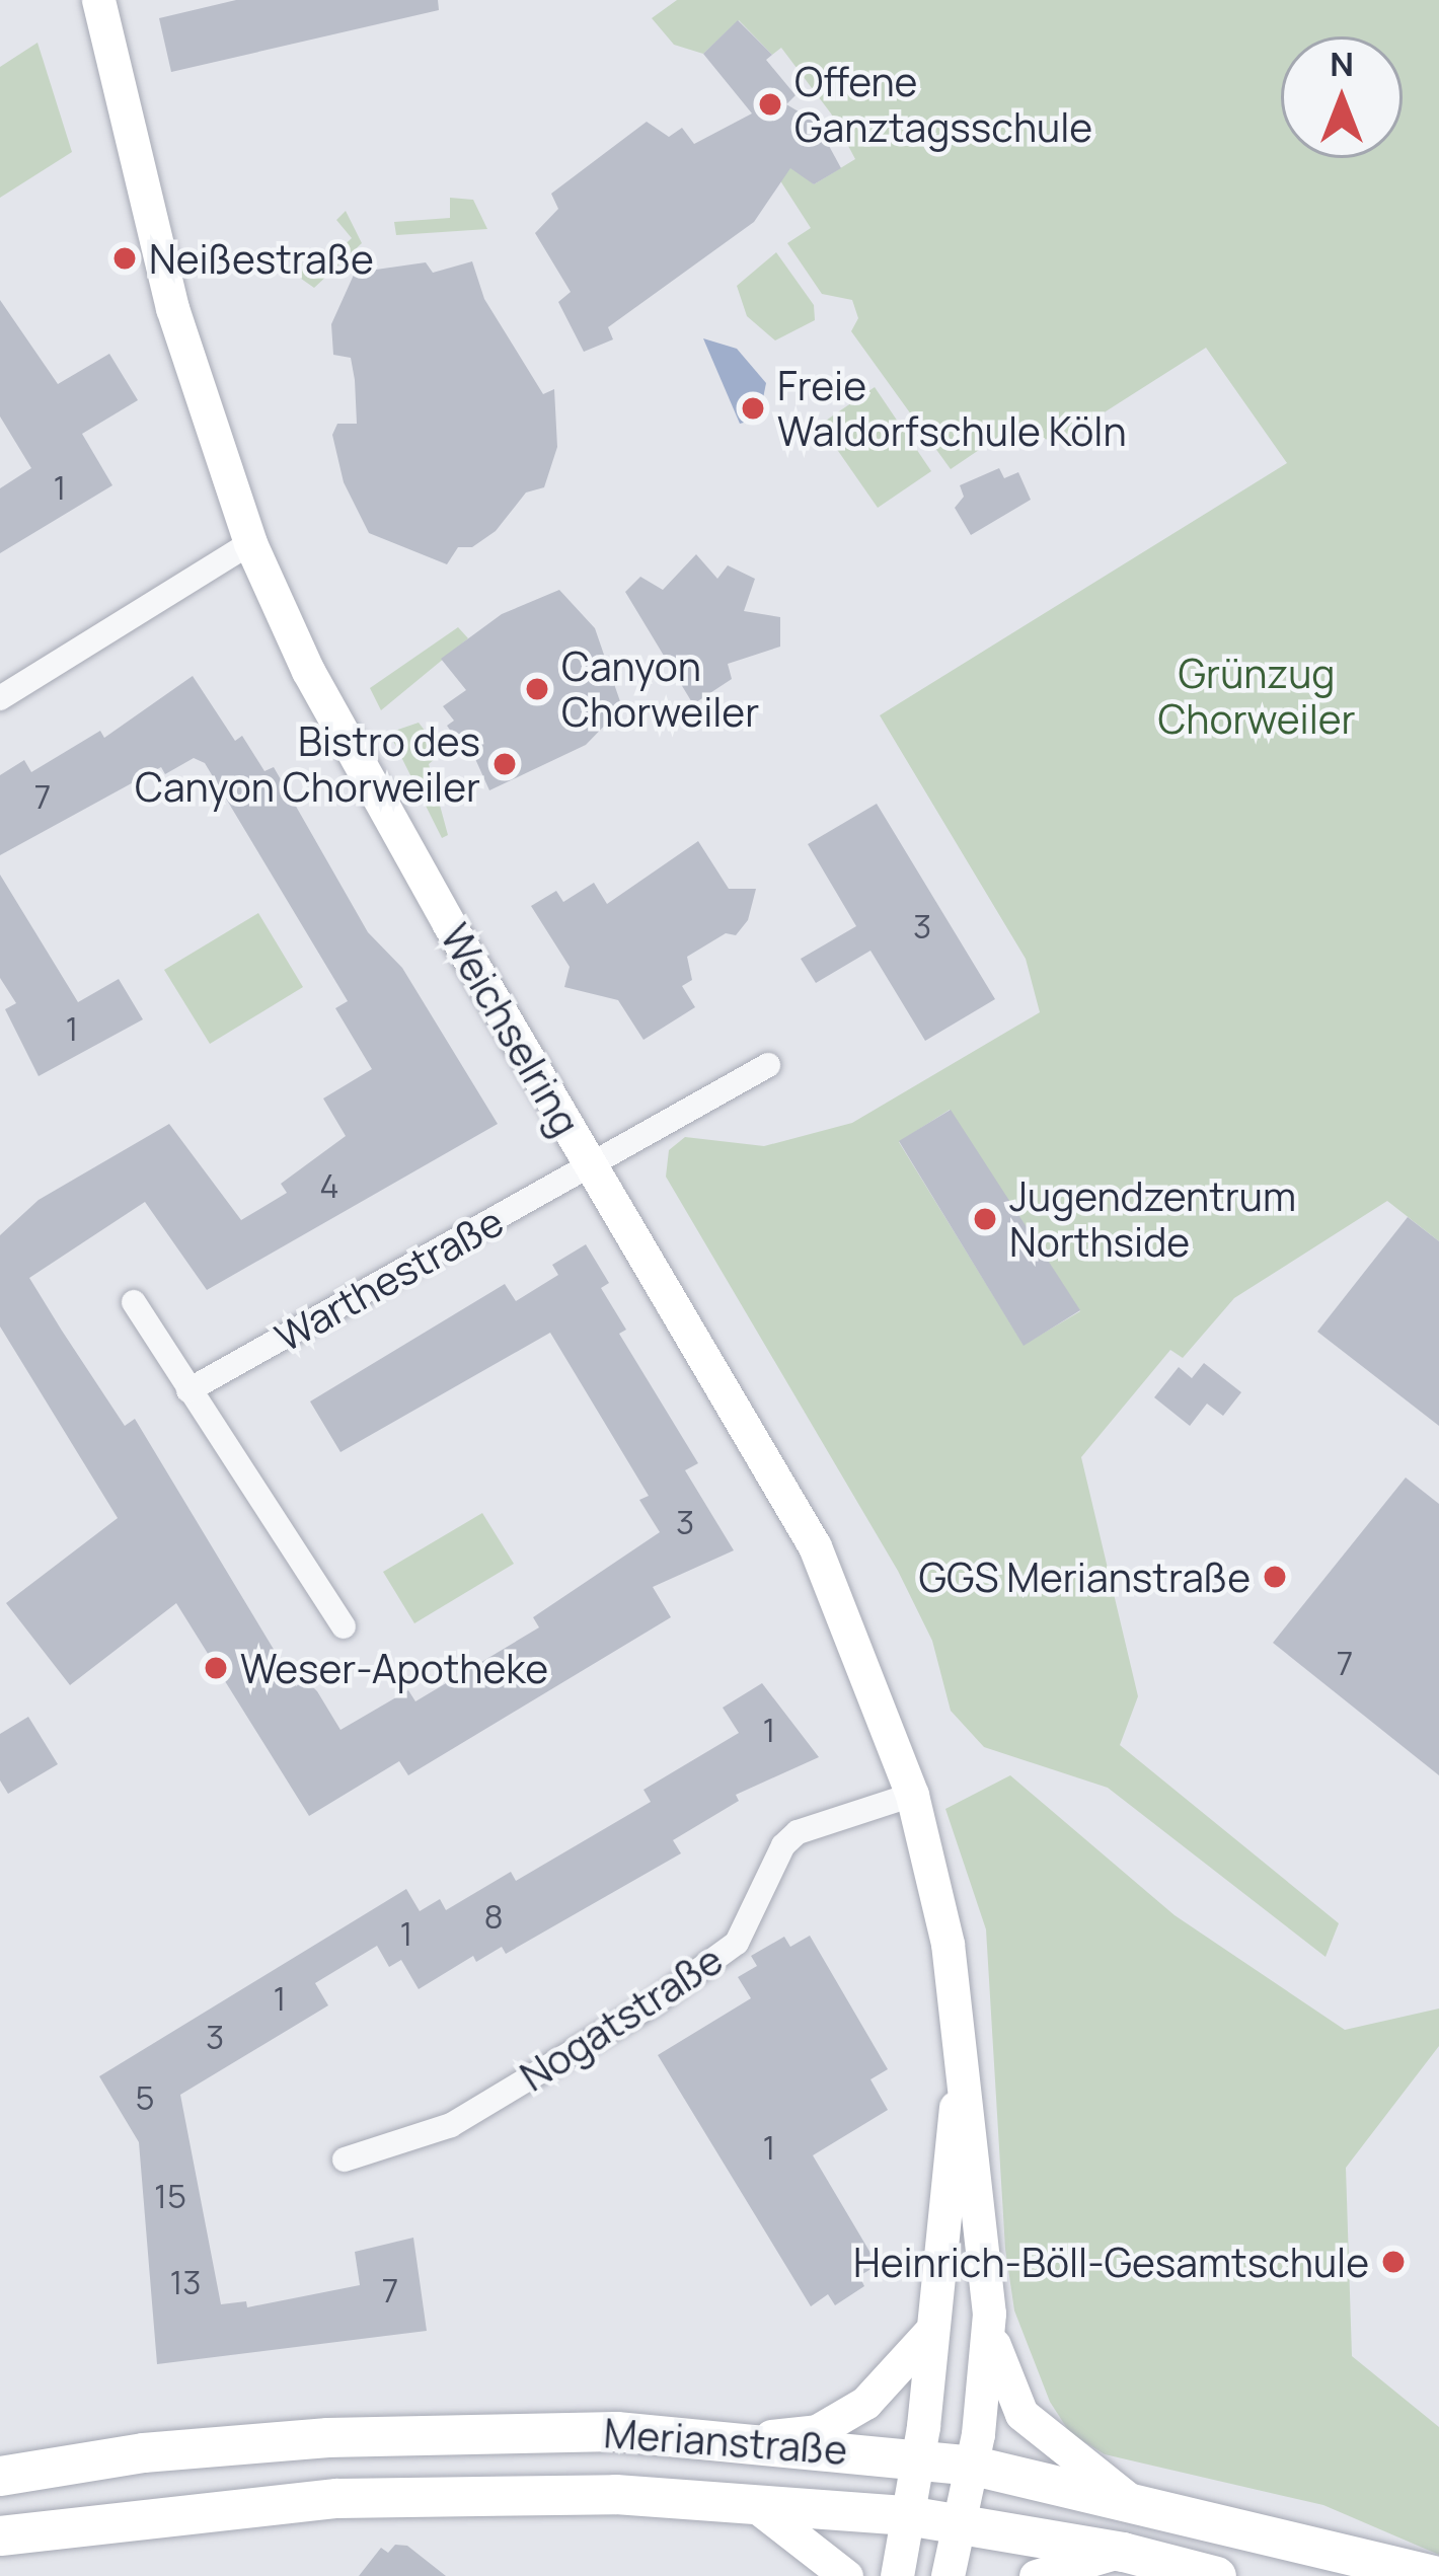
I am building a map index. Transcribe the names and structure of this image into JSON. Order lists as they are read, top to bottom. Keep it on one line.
{"streets":{"main road":["Merianstraße"],"street":["Weichselring","Warthestraße","Nogatstraße"]},"crossings":[["Weichselring","Warthestraße"],["Weichselring","Nogatstraße"],["Weichselring","Merianstraße"]],"parks":["Grünzug Chorweiler"],"places":["Offene Ganztagsschule","Neißestraße","Freie Waldorfschule Köln","Canyon Chorweiler","Bistro des Canyon Chorweiler","Jugendzentrum Northside","GGS Merianstraße","Weser-Apotheke","Heinrich-Böll-Gesamtschule"],"house_numbers":["1","7","3","1","4","3","7","1","8","1","1","3","5","1","15","13","7"],"north":"top"}
